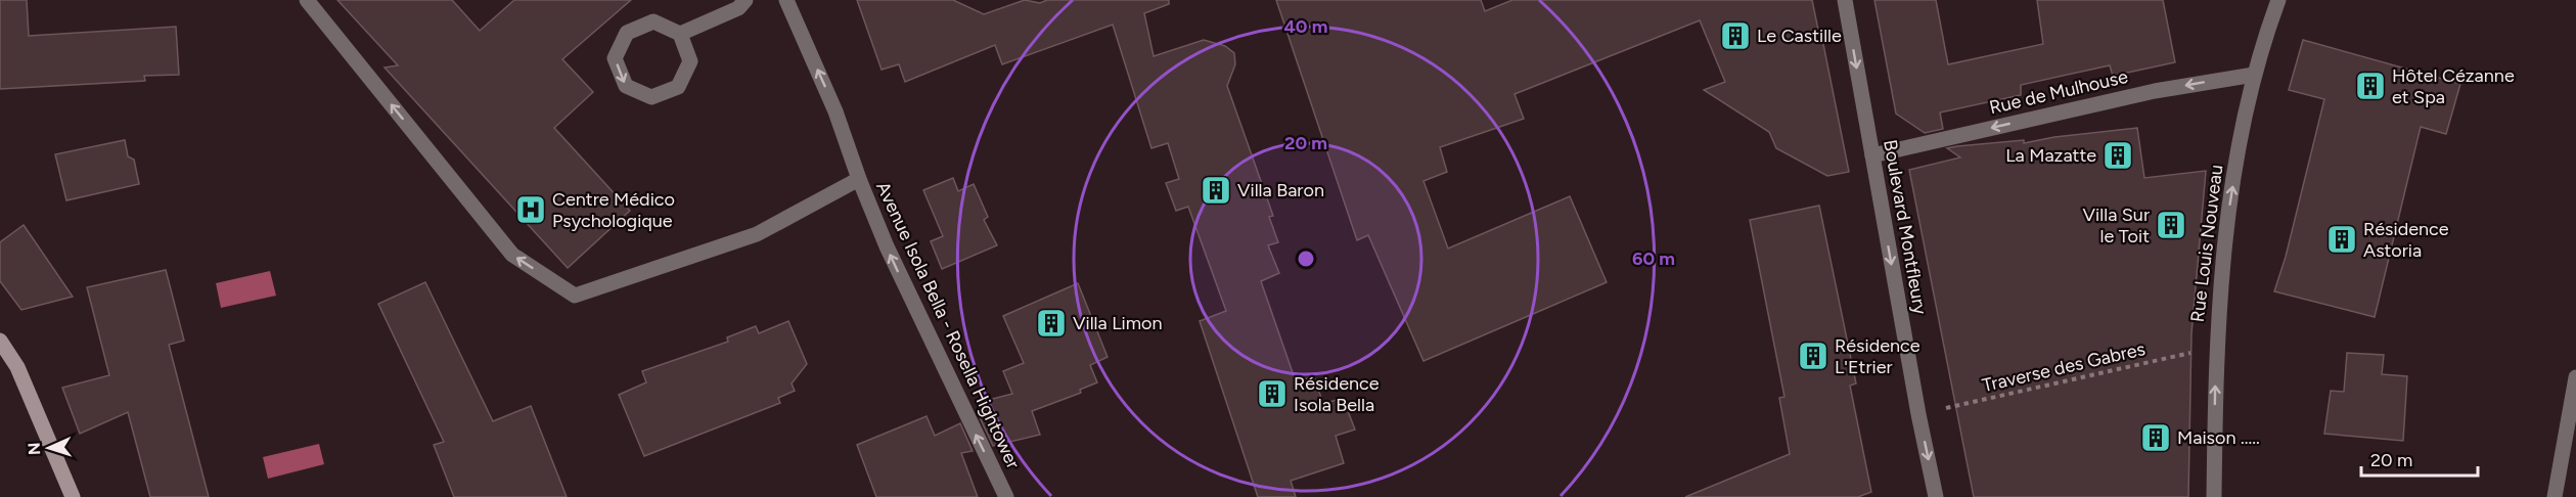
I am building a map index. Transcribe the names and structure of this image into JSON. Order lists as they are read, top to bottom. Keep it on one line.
{"streets":{"street":["Rue de Mulhouse","Boulevard Montfleury","Rue Louis Nouveau","Avenue Isola Bella - Rosella Hightower"],"path":["Traverse des Gabres"]},"crossings":[["Rue de Mulhouse","Boulevard Montfleury"],["Rue de Mulhouse","Rue Louis Nouveau"],["Boulevard Montfleury","Traverse des Gabres"],["Rue Louis Nouveau","Traverse des Gabres"]],"one_way":["Rue de Mulhouse","Boulevard Montfleury","Rue Louis Nouveau","Avenue Isola Bella - Rosella Hightower"],"places":{"building":["Le Castille","Hôtel Cézanne et Spa","La Mazatte","Villa Baron","Villa Sur le Toit","Résidence Astoria","Villa Limon","Résidence L'Etrier","Résidence Isola Bella","Maison ....."],"hospital":["Centre Médico Psychologique"]},"scale_bar":"20 m","north":"left","rings":["40 m","20 m","60 m"]}
